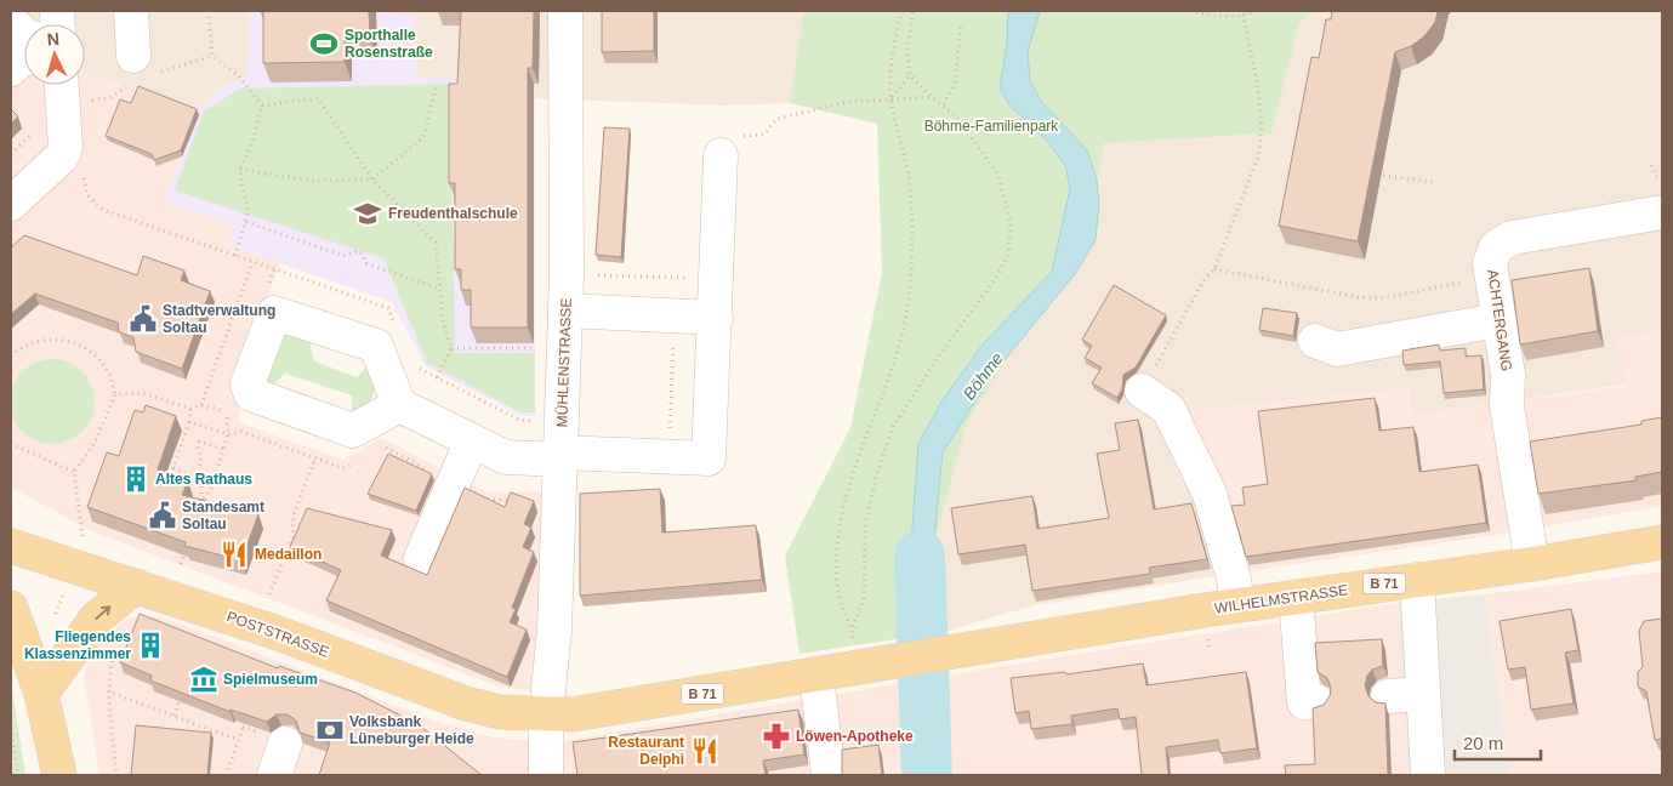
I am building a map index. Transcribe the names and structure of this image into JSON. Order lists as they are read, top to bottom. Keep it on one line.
{"streets":{"main road":["B 71","WILHELMSTRASSE","POSTSTRASSE"],"street":["ACHTERGANG","MÜHLENSTRASSE"]},"crossings":[["ACHTERGANG","WILHELMSTRASSE"],["MÜHLENSTRASSE","B 71"],["MÜHLENSTRASSE","POSTSTRASSE"],["B 71","WILHELMSTRASSE"],["B 71","POSTSTRASSE"]],"water":["Böhme"],"parks":["Böhme-Familienpark"],"places":{"sports":["Sporthalle Rosenstraße"],"school or university":["Freudenthalschule"],"public building":["Stadtverwaltung Soltau","Standesamt Soltau"],"building":["Altes Rathaus","Fliegendes Klassenzimmer"],"restaurant":["Medaillon","Restaurant Delphi"],"museum":["Spielmuseum"],"bank":["Volksbank Lüneburger Heide"],"pharmacy":["Löwen-Apotheke"]},"scale_bar":"20 m","north":"top"}
